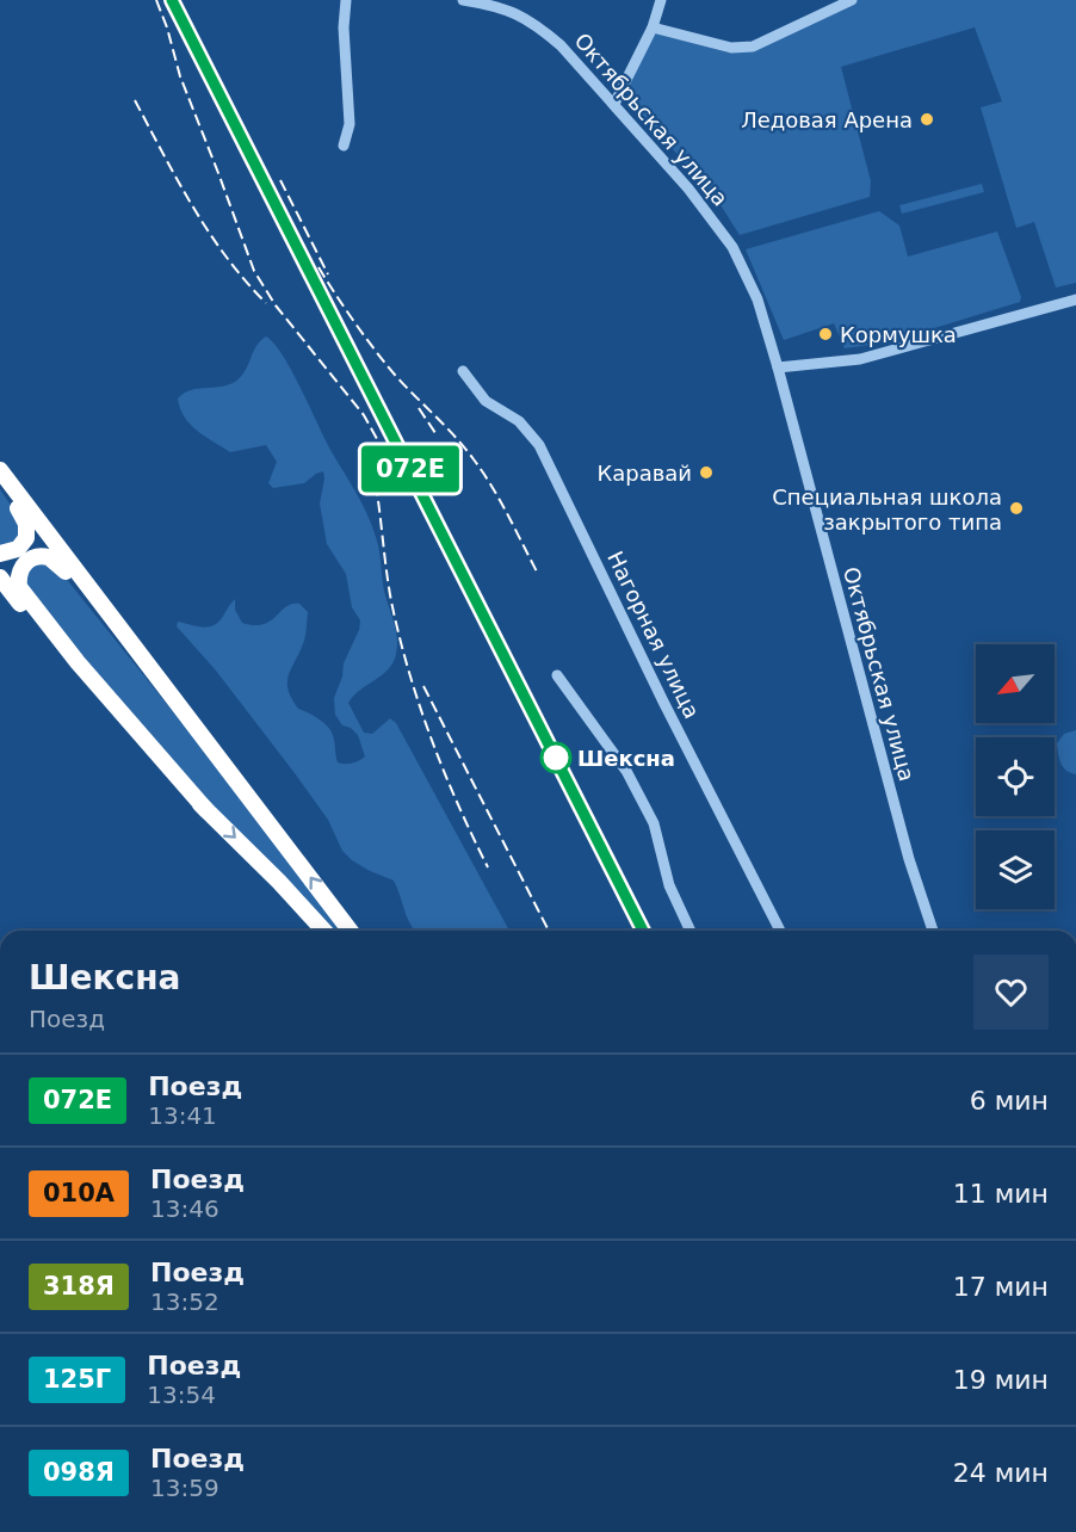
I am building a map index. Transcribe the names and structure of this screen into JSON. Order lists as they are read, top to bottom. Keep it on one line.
{"streets":{"street":["Октябрьская улица","Нагорная улица"]},"places":["Ледовая Арена","Кормушка","Каравай","Специальная школа закрытого типа","Шексна"],"north":"bottom left","page":{"on_map":"072Е","heading":["Шексна","Поезд"],"list":[{"mark":"072Е","name":"Поезд","note":"13:41","value":"6 мин"},{"mark":"010А","name":"Поезд","note":"13:46","value":"11 мин"},{"mark":"318Я","name":"Поезд","note":"13:52","value":"17 мин"},{"mark":"125Г","name":"Поезд","note":"13:54","value":"19 мин"},{"mark":"098Я","name":"Поезд","note":"13:59","value":"24 мин"}]}}
